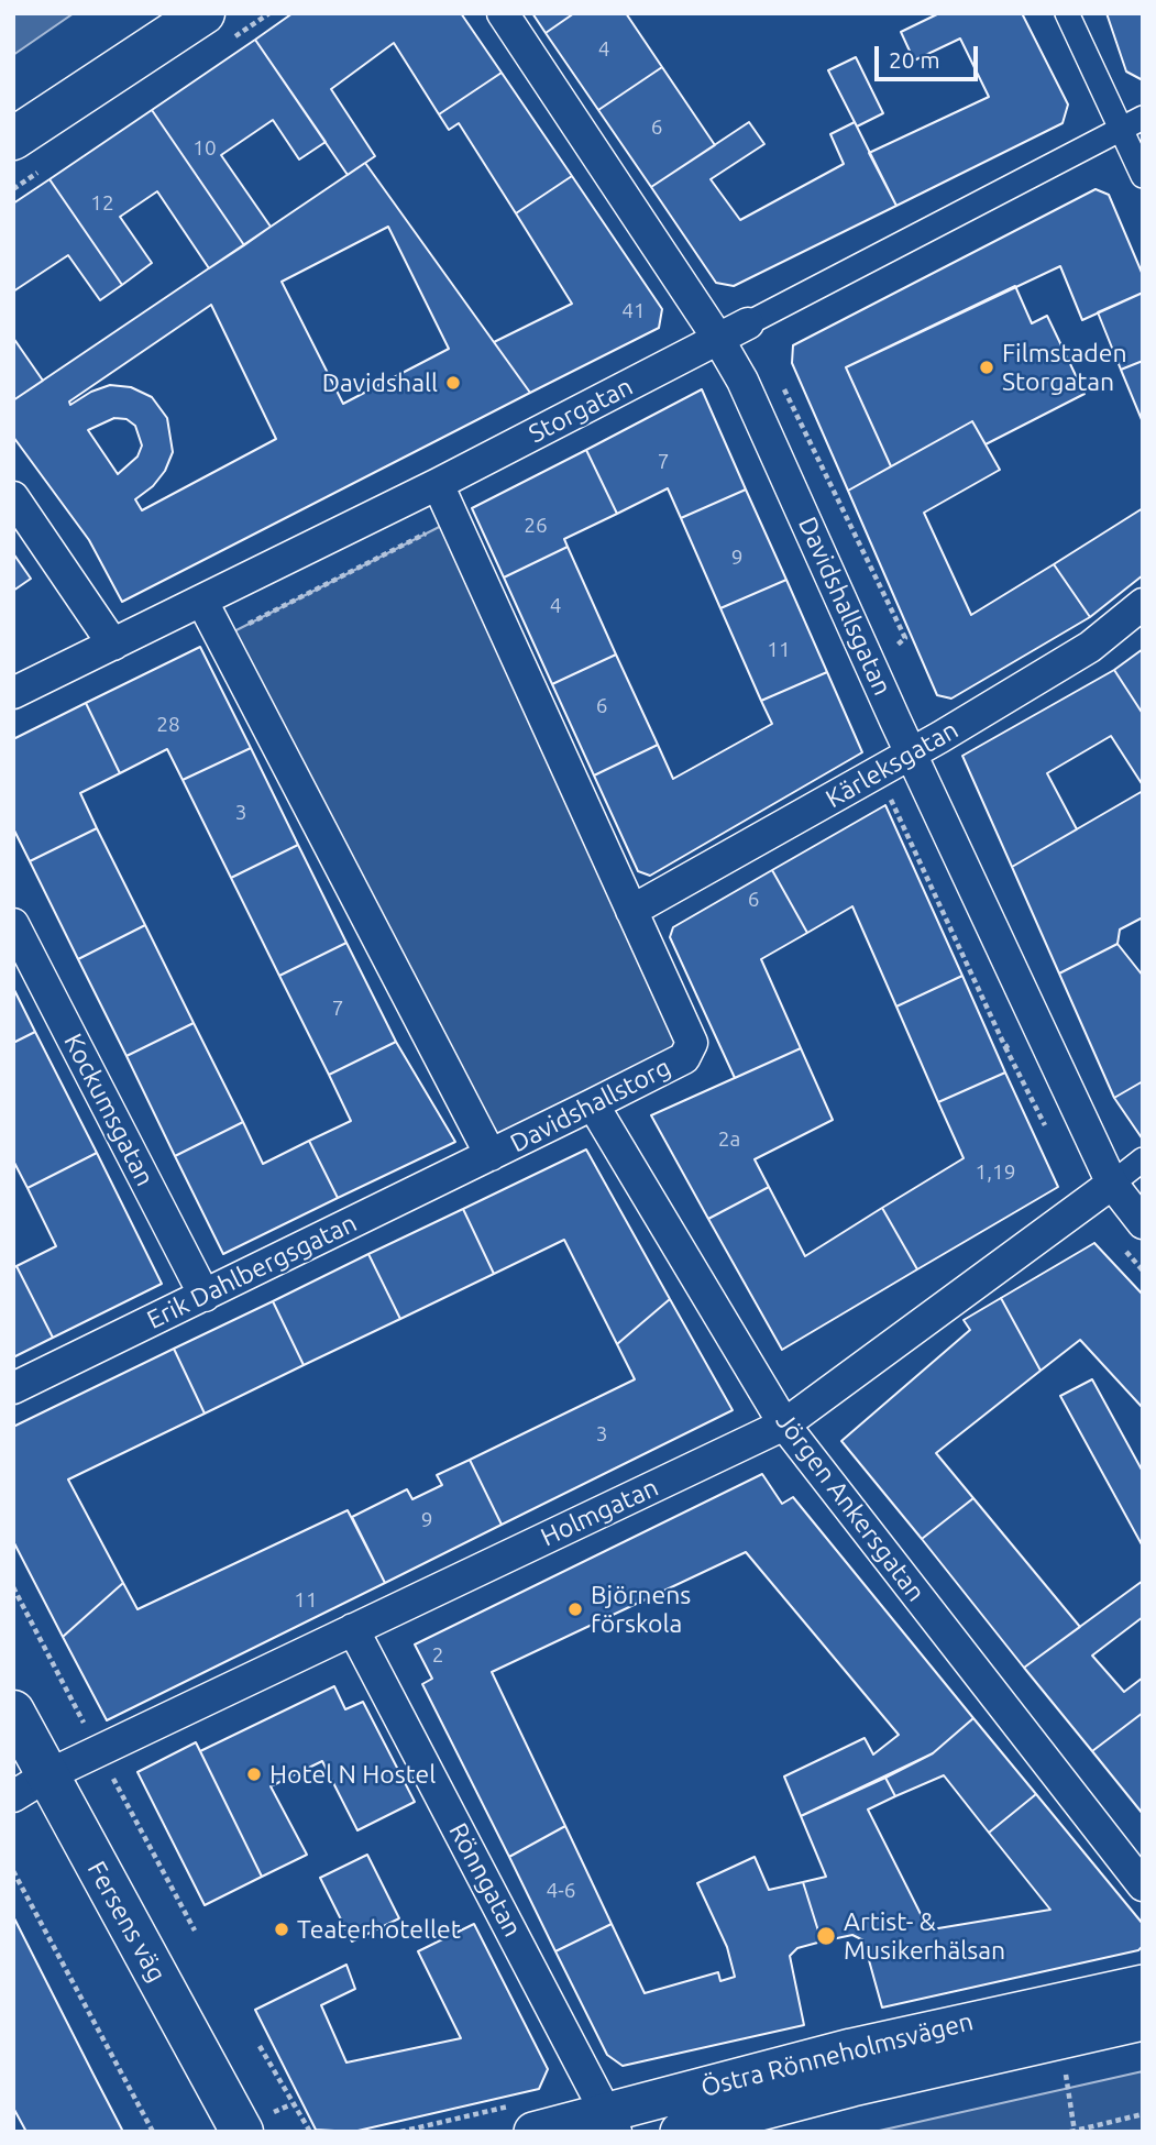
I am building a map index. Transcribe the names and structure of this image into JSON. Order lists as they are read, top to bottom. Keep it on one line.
{"streets":{"main road":["Fersens väg"],"street":["Storgatan","Davidshallsgatan","Kärleksgatan","Davidshallstorg","Kockumsgatan","Erik Dahlbergsgatan","Jörgen Ankersgatan","Holmgatan","Rönngatan","Östra Rönneholmsvägen"]},"crossings":[["Storgatan","Davidshallsgatan"],["Storgatan","Davidshallstorg"],["Davidshallsgatan","Kärleksgatan"],["Davidshallsgatan","Holmgatan"],["Kärleksgatan","Davidshallstorg"],["Davidshallstorg","Erik Dahlbergsgatan"],["Davidshallstorg","Jörgen Ankersgatan"],["Kockumsgatan","Erik Dahlbergsgatan"],["Jörgen Ankersgatan","Holmgatan"],["Holmgatan","Rönngatan"],["Holmgatan","Fersens väg"],["Rönngatan","Östra Rönneholmsvägen"]],"places":["Filmstaden Storgatan","Davidshall","Björnens förskola","Hotel N Hostel","Teaterhotellet","Artist- & Musikerhälsan"],"house_numbers":["4","6","10","12","41","7","26","9","4","11","6","28","3","6","7","2a","1,19","3","9","11","2","4-6"],"scale_bar":"20 m"}
